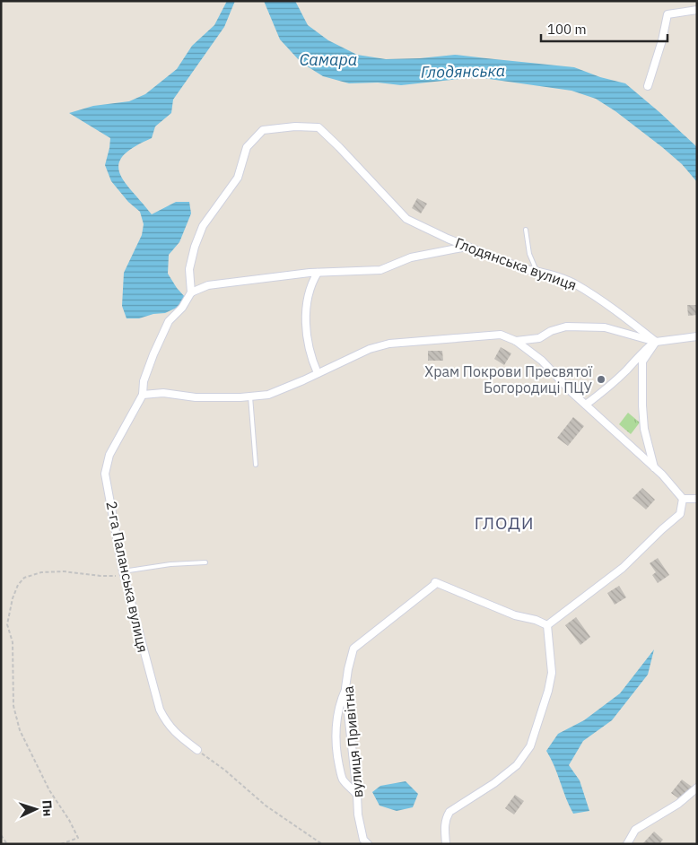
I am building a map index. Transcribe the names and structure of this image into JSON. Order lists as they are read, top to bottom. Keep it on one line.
{"streets":{"street":["Глодянська вулиця","2-га Паланська вулиця","вулиця Привітна"]},"crossings":[["Глодянська вулиця","2-га Паланська вулиця"]],"districts":["ГЛОДИ"],"water":["Самара","Глодянська"],"places":["Храм Покрови Пресвятої Богородиці ПЦУ"],"scale_bar":"100 m","north":"right"}
